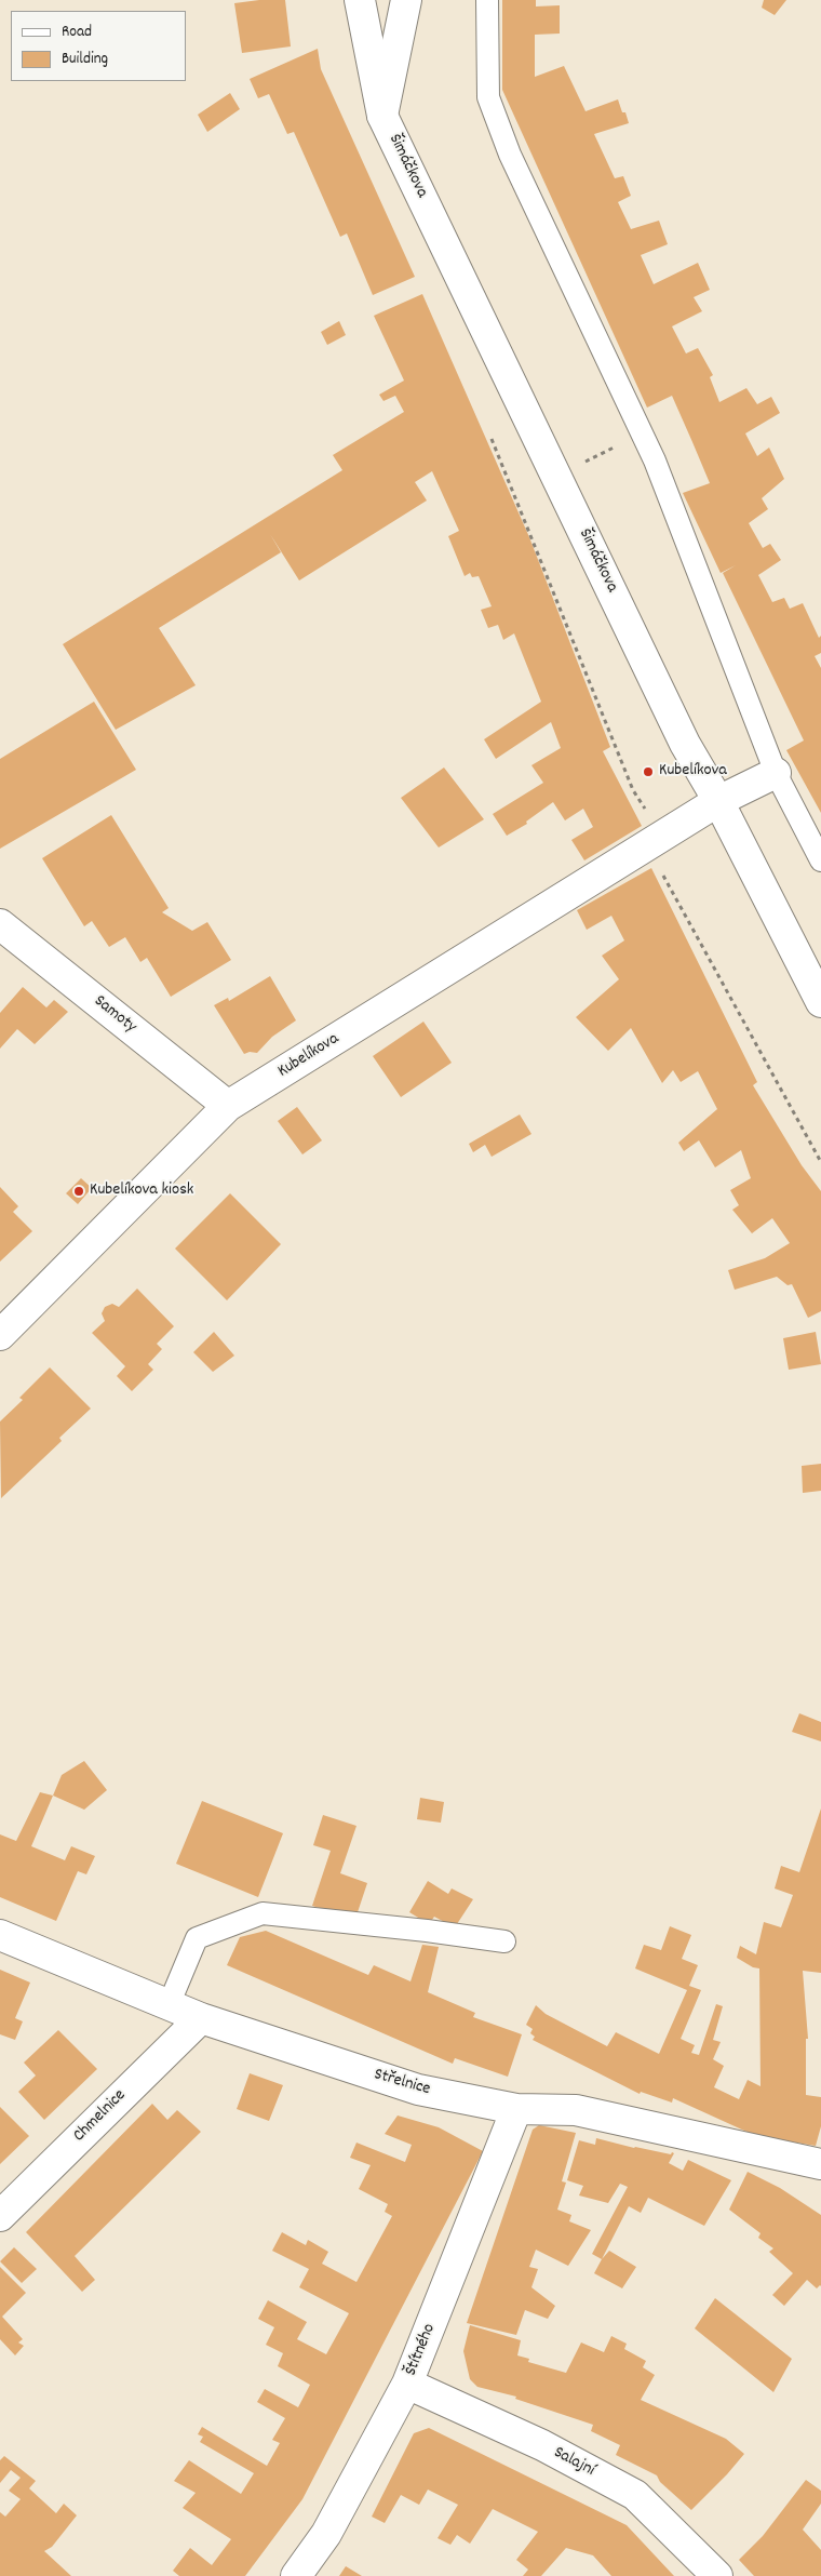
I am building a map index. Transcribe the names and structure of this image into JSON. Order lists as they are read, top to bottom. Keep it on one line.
{"streets":{"street":["Šimáčkova","Samoty","Kubelíkova","Střelnice","Chmelnice","Štítného","Salajní"]},"crossings":[["Šimáčkova","Kubelíkova"],["Samoty","Kubelíkova"],["Střelnice","Chmelnice"],["Střelnice","Štítného"],["Štítného","Salajní"]],"places":["Kubelíkova","Kubelíkova kiosk"],"legend":["Road","Building"]}
